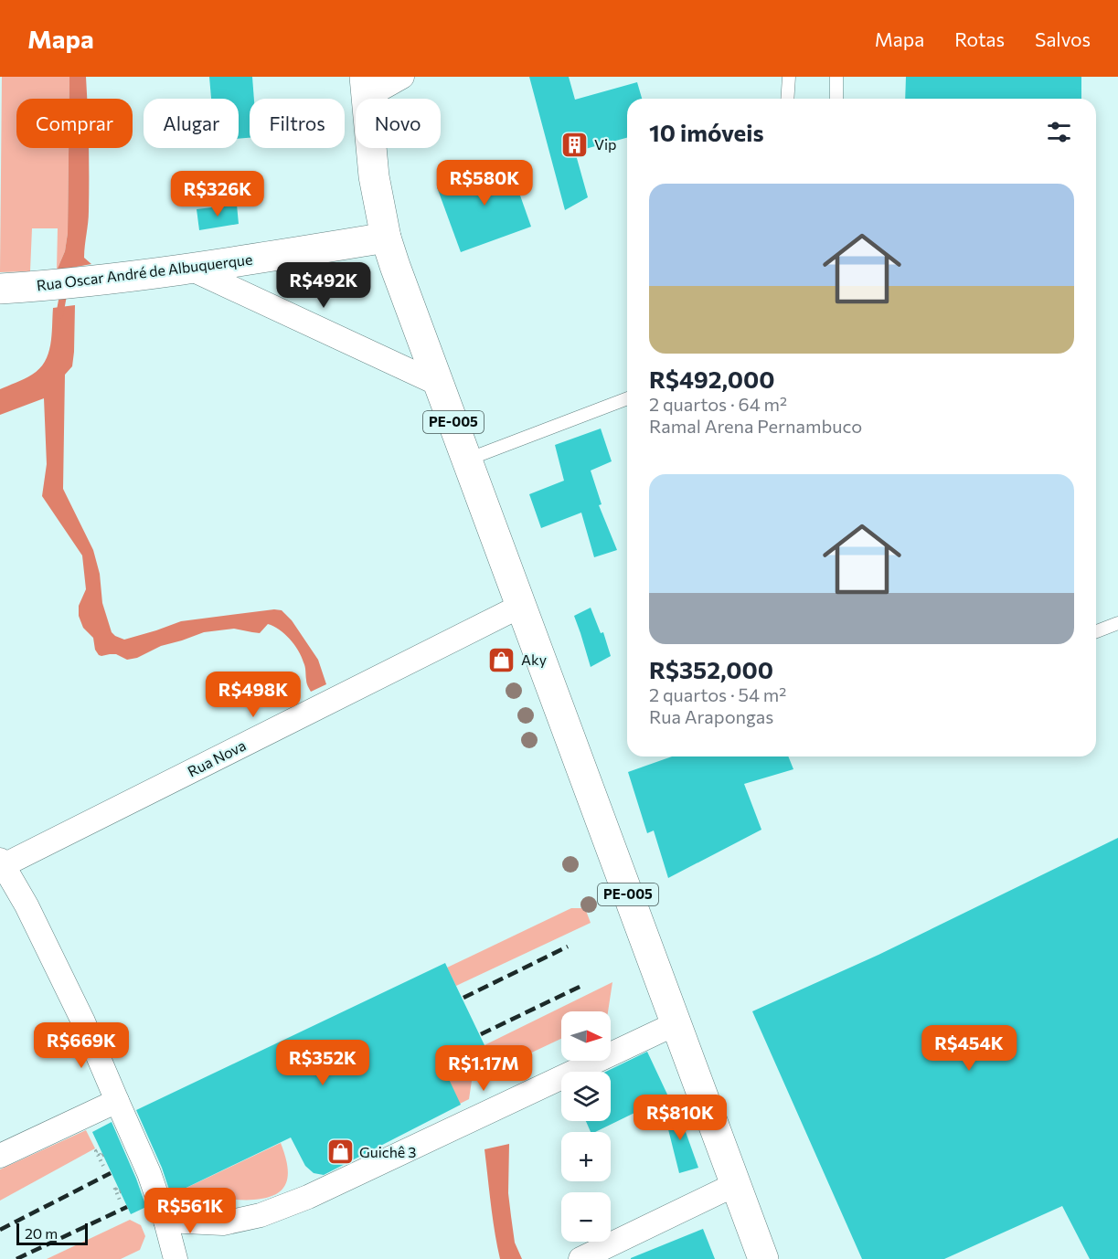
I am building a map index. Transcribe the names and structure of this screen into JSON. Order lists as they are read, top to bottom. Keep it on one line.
{"streets":{"main road":["Rua Oscar André de Albuquerque","PE-005"],"street":["Rua Nova"]},"crossings":[["Rua Oscar André de Albuquerque","PE-005"],["PE-005","Rua Nova"]],"places":{"building":["Vip"],"shop":["Aky","Guichê 3"]},"scale_bar":"20 m","north":"right","page":{"header":"Mapa","nav":["Mapa","Rotas","Salvos"],"chip":["Comprar","Alugar","Filtros","Novo"],"heading":"10 imóveis","price":["R$580K","R$326K","R$492K","R$498K","R$669K","R$454K","R$352K","R$1.17M","R$810K","R$561K"],"list":[{"name":"R$492,000","note":"2 quartos · 64 m² · Ramal Arena Pernambuco"},{"name":"R$352,000","note":"2 quartos · 54 m² · Rua Arapongas"}],"map_buttons":["+","−"],"scale":"20 m"}}
